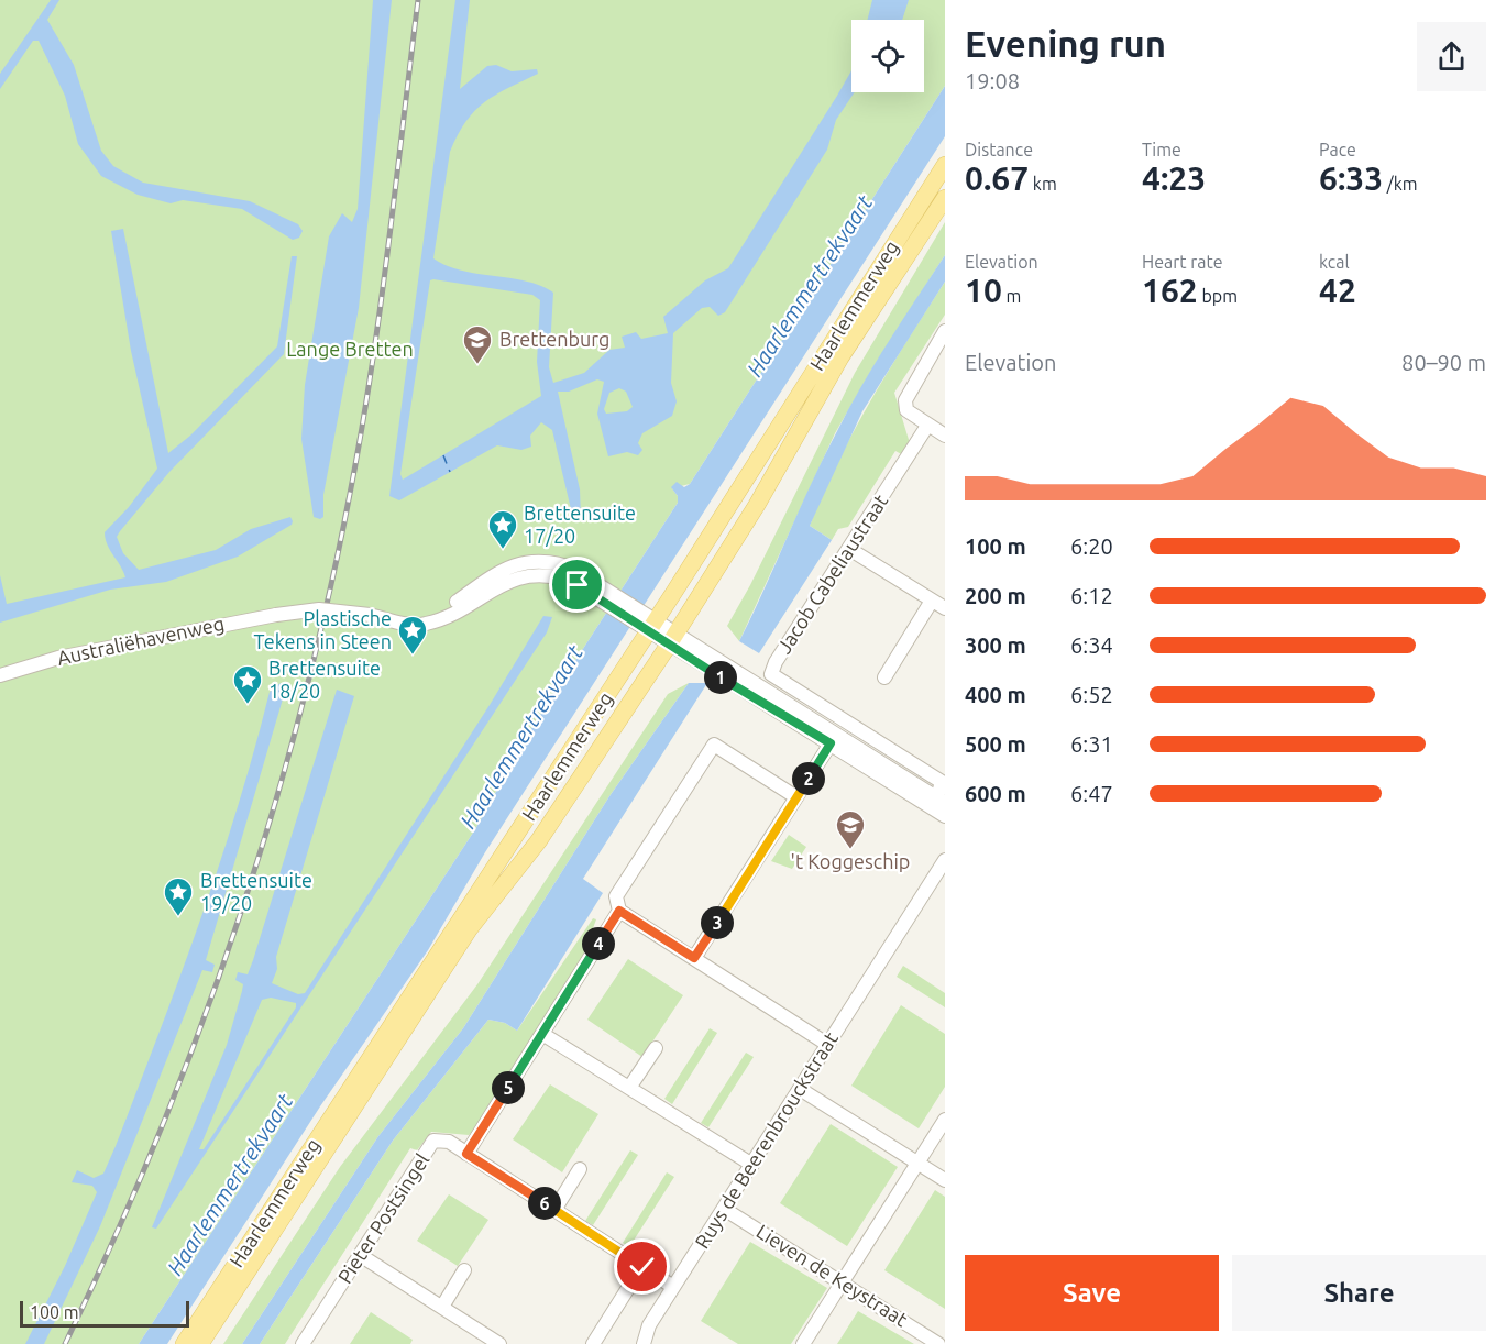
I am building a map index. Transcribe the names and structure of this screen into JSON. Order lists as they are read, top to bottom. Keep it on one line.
{"streets":{"main road":["Haarlemmerweg"],"street":["Jacob Cabeliaustraat","Australiëhavenweg","Ruys de Beerenbrouckstraat","Pieter Postsingel","Lieven de Keystraat"]},"crossings":[["Haarlemmerweg","Australiëhavenweg"],["Ruys de Beerenbrouckstraat","Lieven de Keystraat"]],"water":["Haarlemmertrekvaart"],"parks":["Lange Bretten"],"places":{"school or university":["Brettenburg","'t Koggeschip"],"place":["Brettensuite 17/20","Plastische Tekens in Steen","Brettensuite 18/20","Brettensuite 19/20"]},"scale_bar":"100 m","page":{"heading":["Evening run","19:08"],"stats":[["Distance","0.67 km"],["Time","4:23"],["Pace","6:33 /km"],["Elevation","10 m"],["Heart rate","162 bpm"],["kcal","42"]],"chart":["Elevation","80–90 m"],"list":[{"name":"100 m","note":"6:20"},{"name":"200 m","note":"6:12"},{"name":"300 m","note":"6:34"},{"name":"400 m","note":"6:52"},{"name":"500 m","note":"6:31"},{"name":"600 m","note":"6:47"}],"pins":["1","2","3","4","5","6"],"buttons":["Save","Share"],"scale":"100 m"}}
